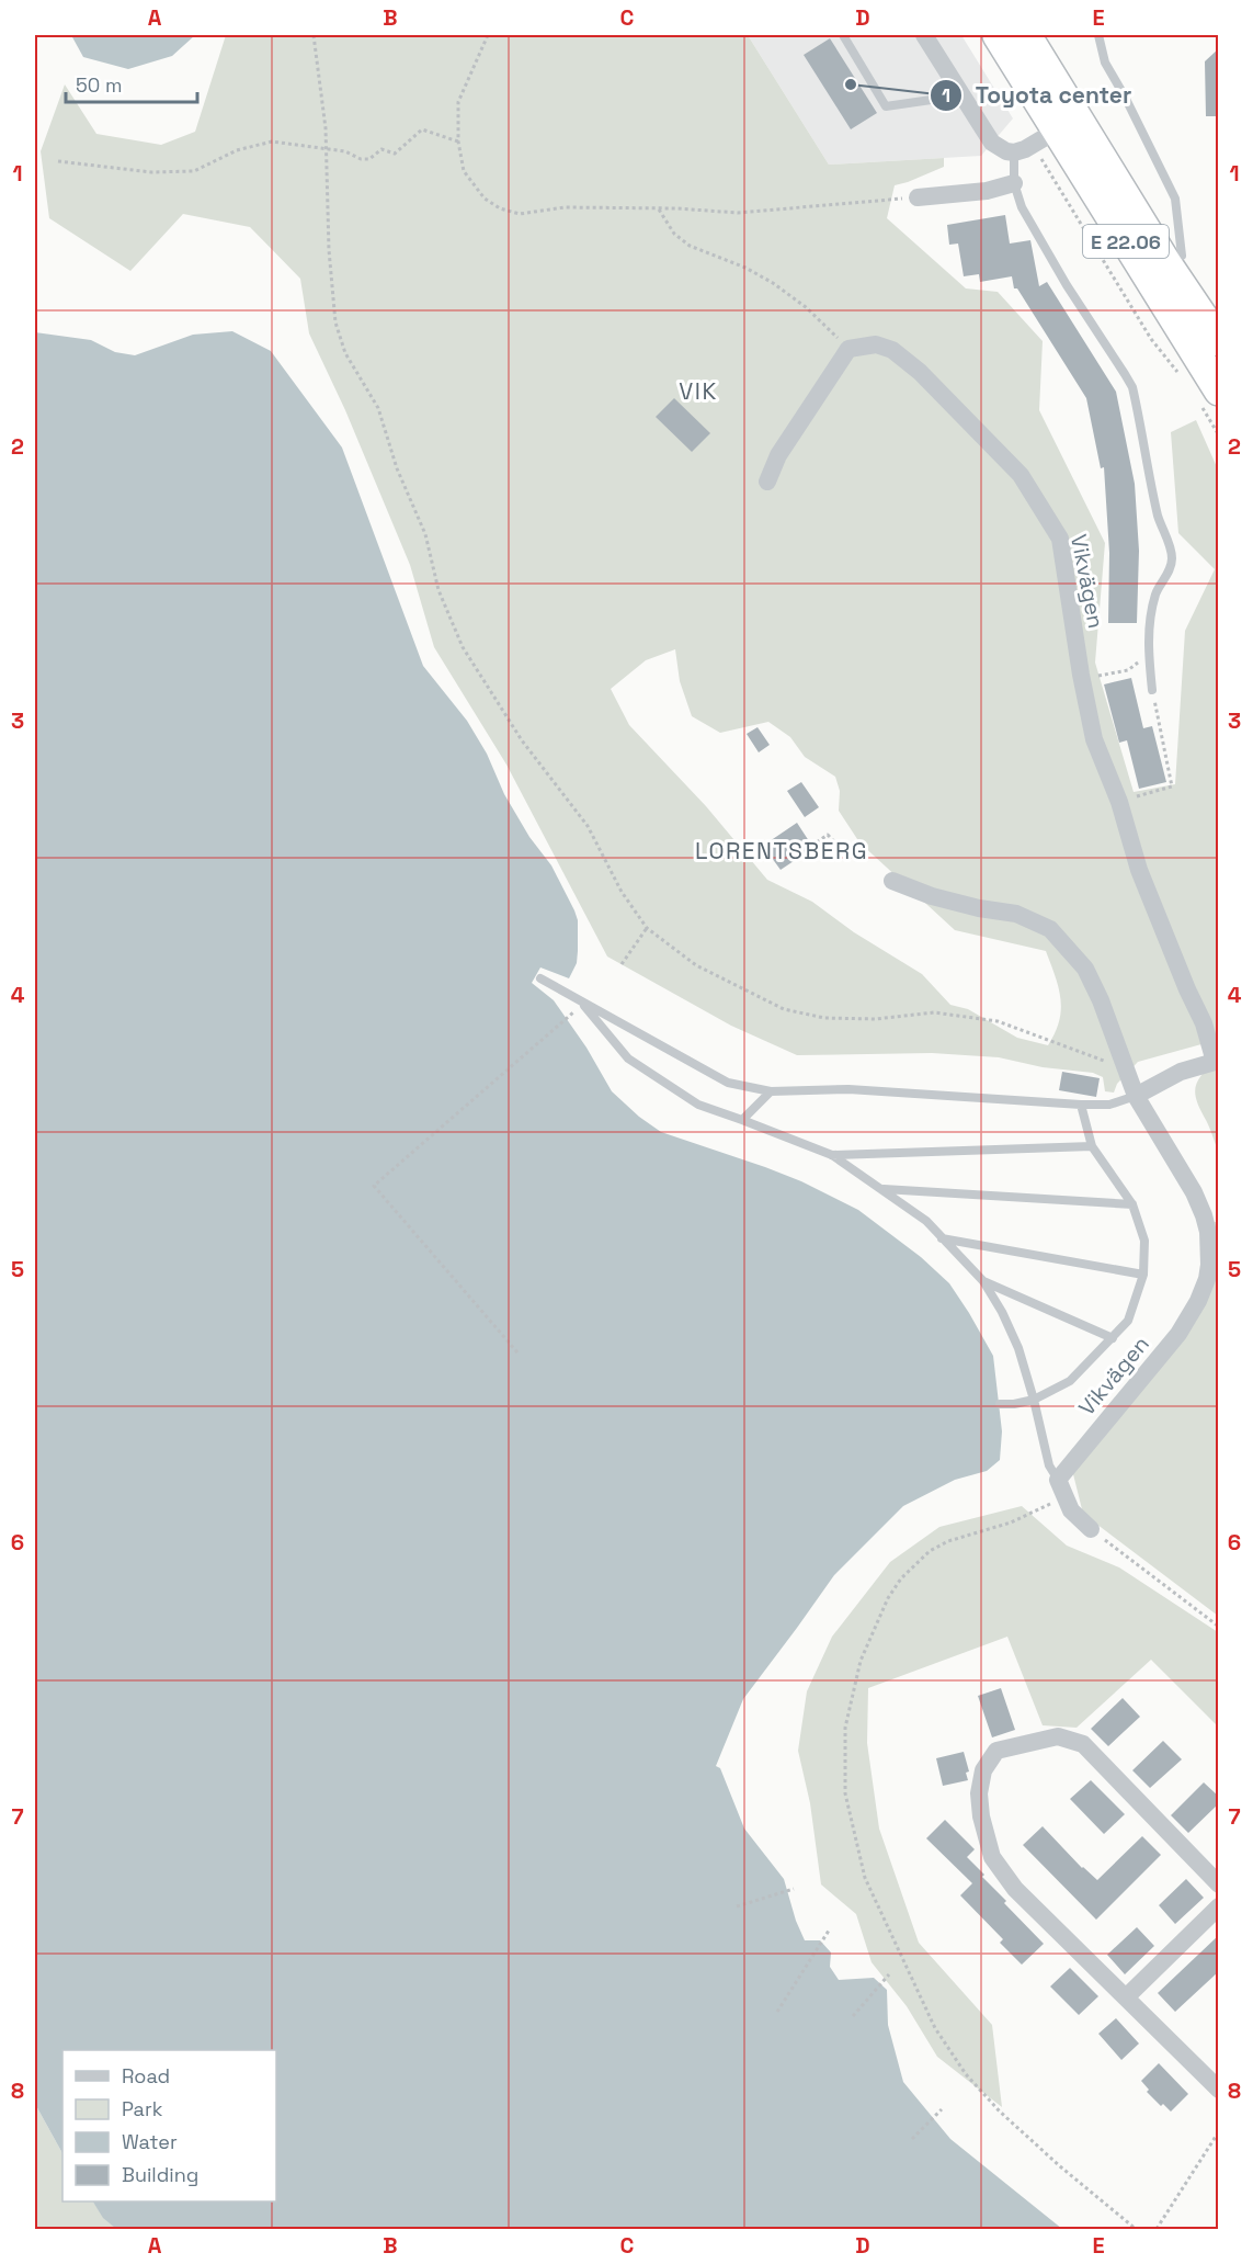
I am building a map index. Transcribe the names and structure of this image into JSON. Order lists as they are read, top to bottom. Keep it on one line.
{"streets":{"highway":["E 22.06"],"street":["Vikvägen"]},"districts":["VIK","LORENTSBERG"],"places":["Toyota center"],"legend":["Road","Park","Water","Building"],"scale_bar":"50 m","grid":{"columns":["A","B","C","D","E"],"rows":["1","2","3","4","5","6","7","8"]}}
